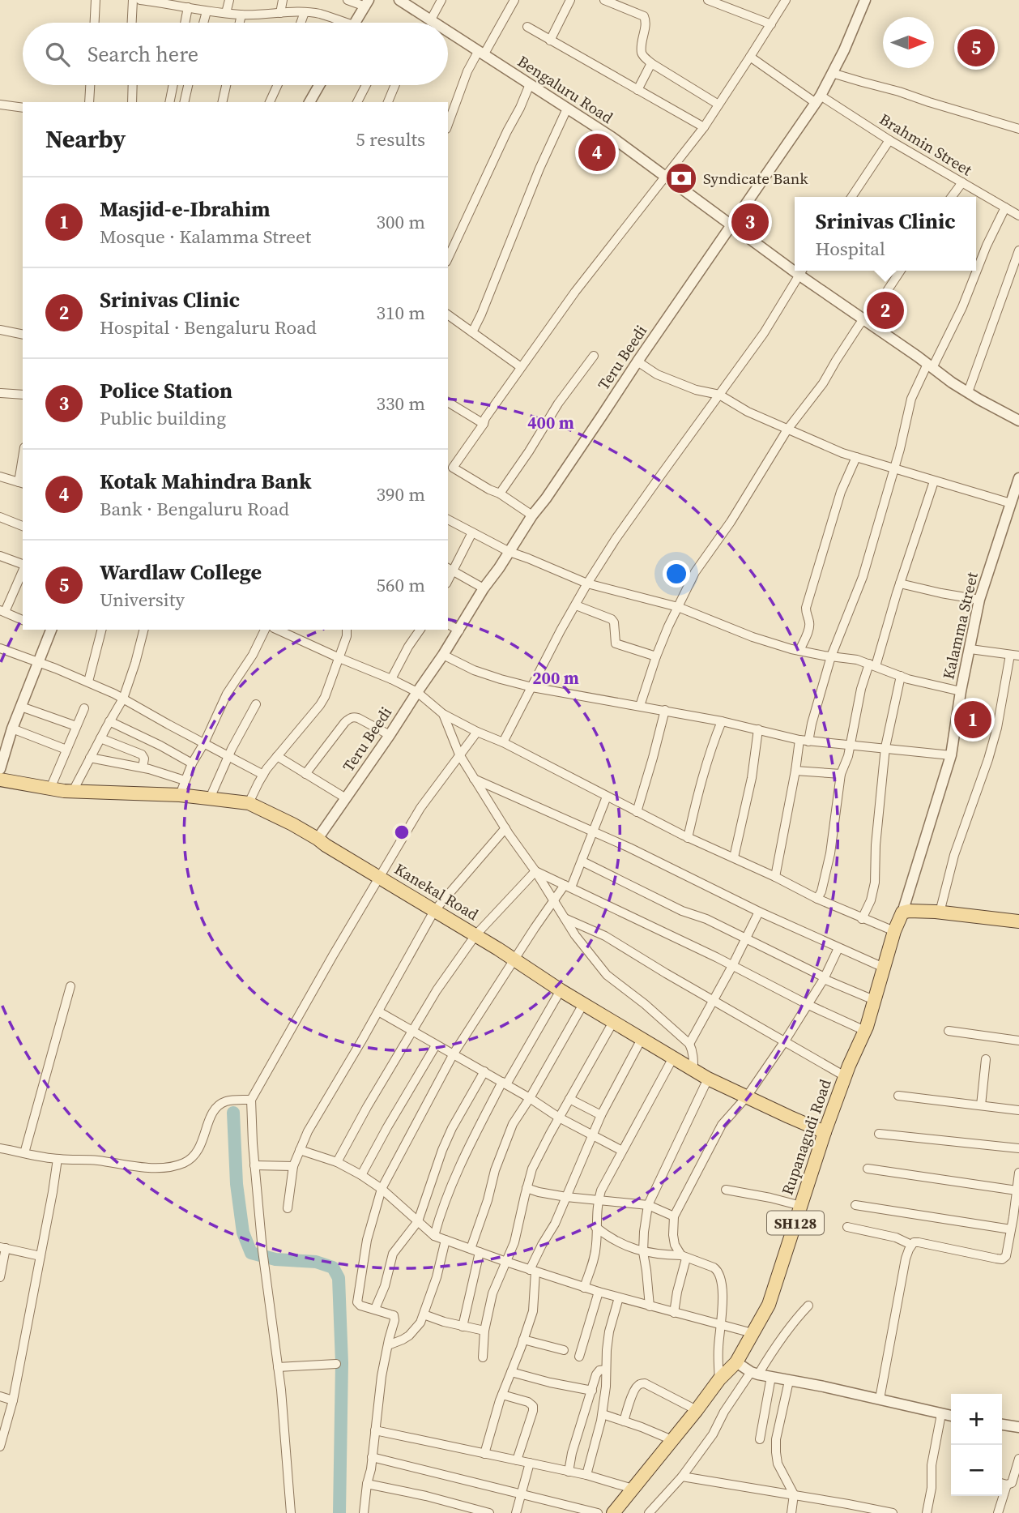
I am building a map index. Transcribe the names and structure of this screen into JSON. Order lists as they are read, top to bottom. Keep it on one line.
{"streets":{"main road":["Kanekal Road","Rupanagudi Road","SH128"],"street":["Bengaluru Road","Brahmin Street","Teru Beedi","Kalamma Street"]},"crossings":[["Bengaluru Road","Teru Beedi"],["Brahmin Street","Teru Beedi"],["Teru Beedi","Kanekal Road"],["Kalamma Street","Rupanagudi Road"],["Kanekal Road","Rupanagudi Road"]],"places":{"bank":["Syndicate Bank"]},"north":"right","page":{"search":"Search here","pins":["5","4","3","2","1"],"heading":["Nearby","5 results"],"list":[{"mark":"1","name":"Masjid-e-Ibrahim","note":"Mosque · Kalamma Street","value":"300 m"},{"mark":"2","name":"Srinivas Clinic","note":"Hospital · Bengaluru Road","value":"310 m"},{"mark":"3","name":"Police Station","note":"Public building","value":"330 m"},{"mark":"4","name":"Kotak Mahindra Bank","note":"Bank · Bengaluru Road","value":"390 m"},{"mark":"5","name":"Wardlaw College","note":"University","value":"560 m"}],"popup":["Srinivas Clinic","Hospital"],"map_buttons":["+","−"]},"rings":["400 m","200 m"]}
